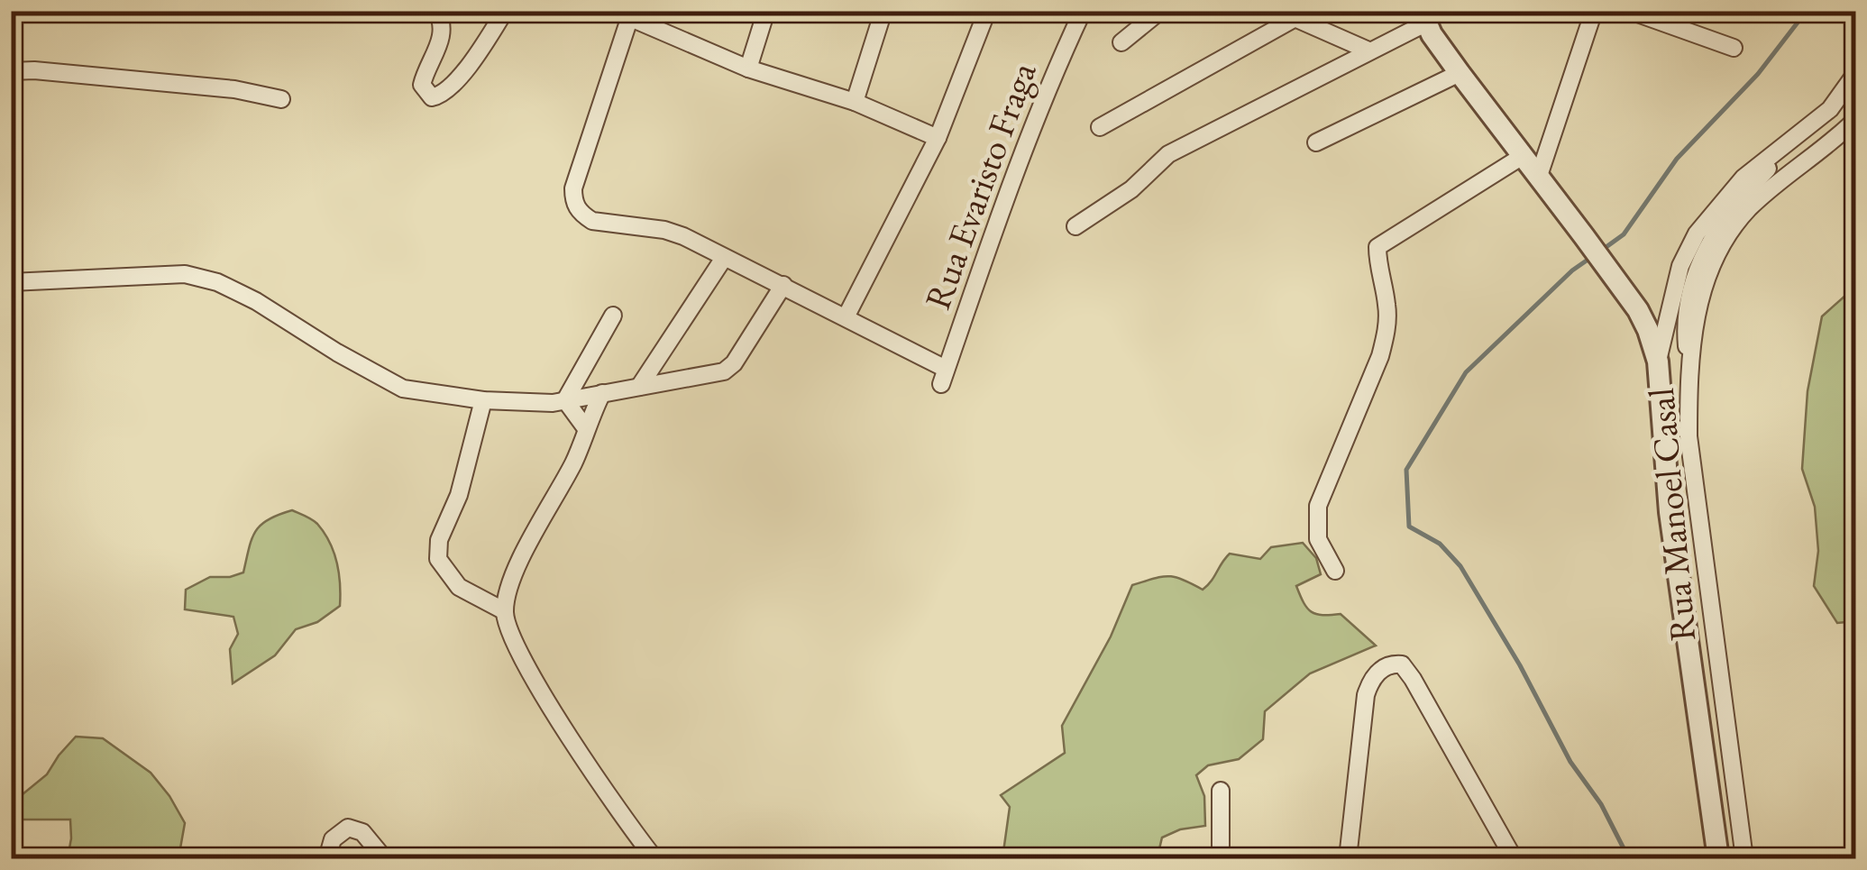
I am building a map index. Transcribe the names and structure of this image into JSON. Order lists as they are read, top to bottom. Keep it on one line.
{"streets":{"street":["Rua Evaristo Fraga","Rua Manoel Casal"]}}
